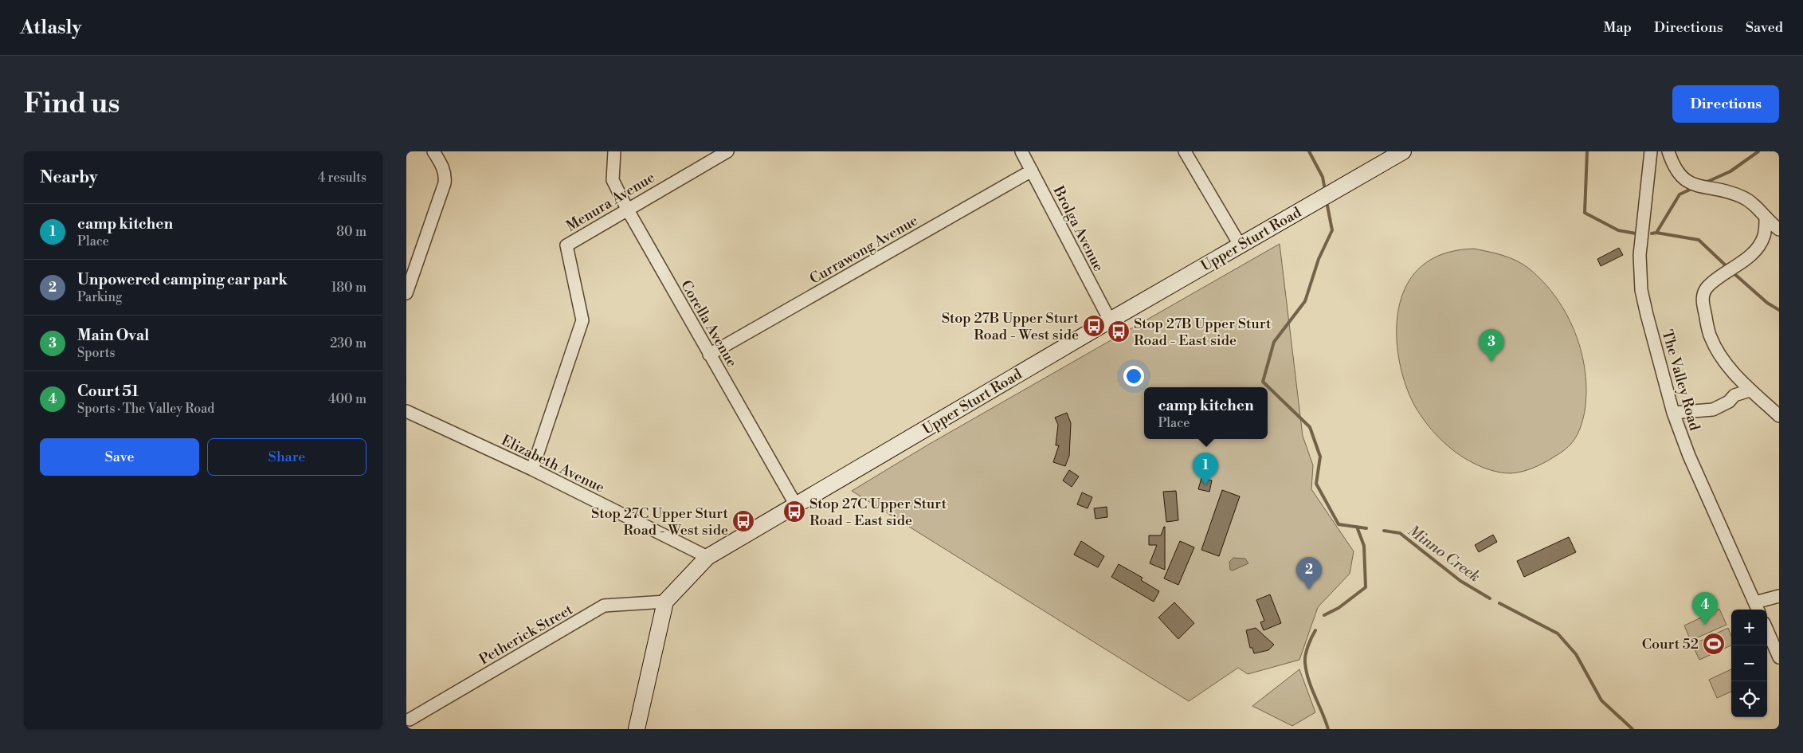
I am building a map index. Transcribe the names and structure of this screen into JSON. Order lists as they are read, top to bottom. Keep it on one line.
{"streets":{"main road":["Upper Sturt Road"],"street":["Menura Avenue","Brolga Avenue","Currawong Avenue","Corella Avenue","The Valley Road","Elizabeth Avenue","Petherick Street"]},"crossings":[["Menura Avenue","Corella Avenue"],["Menura Avenue","Elizabeth Avenue"],["Brolga Avenue","Upper Sturt Road"],["Brolga Avenue","Currawong Avenue"],["Upper Sturt Road","Corella Avenue"],["Upper Sturt Road","Elizabeth Avenue"],["Upper Sturt Road","Petherick Street"],["Currawong Avenue","Corella Avenue"]],"water":["Minno Creek"],"places":{"bus stop":["Stop 27B Upper Sturt Road - West side","Stop 27B Upper Sturt Road - East side","Stop 27C Upper Sturt Road - East side","Stop 27C Upper Sturt Road - West side"],"sports":["Court 52"]},"page":{"header":"Atlasly","nav":["Map","Directions","Saved"],"buttons":["Directions",["Save","Share"]],"title":"Find us","heading":["Nearby","4 results"],"list":[{"mark":"1","name":"camp kitchen","note":"Place","value":"80 m"},{"mark":"2","name":"Unpowered camping car park","note":"Parking","value":"180 m"},{"mark":"3","name":"Main Oval","note":"Sports","value":"230 m"},{"mark":"4","name":"Court 51","note":"Sports · The Valley Road","value":"400 m"}],"pins":["3","1","2","4"],"popup":["camp kitchen","Place"],"map_buttons":["+","−"]}}
